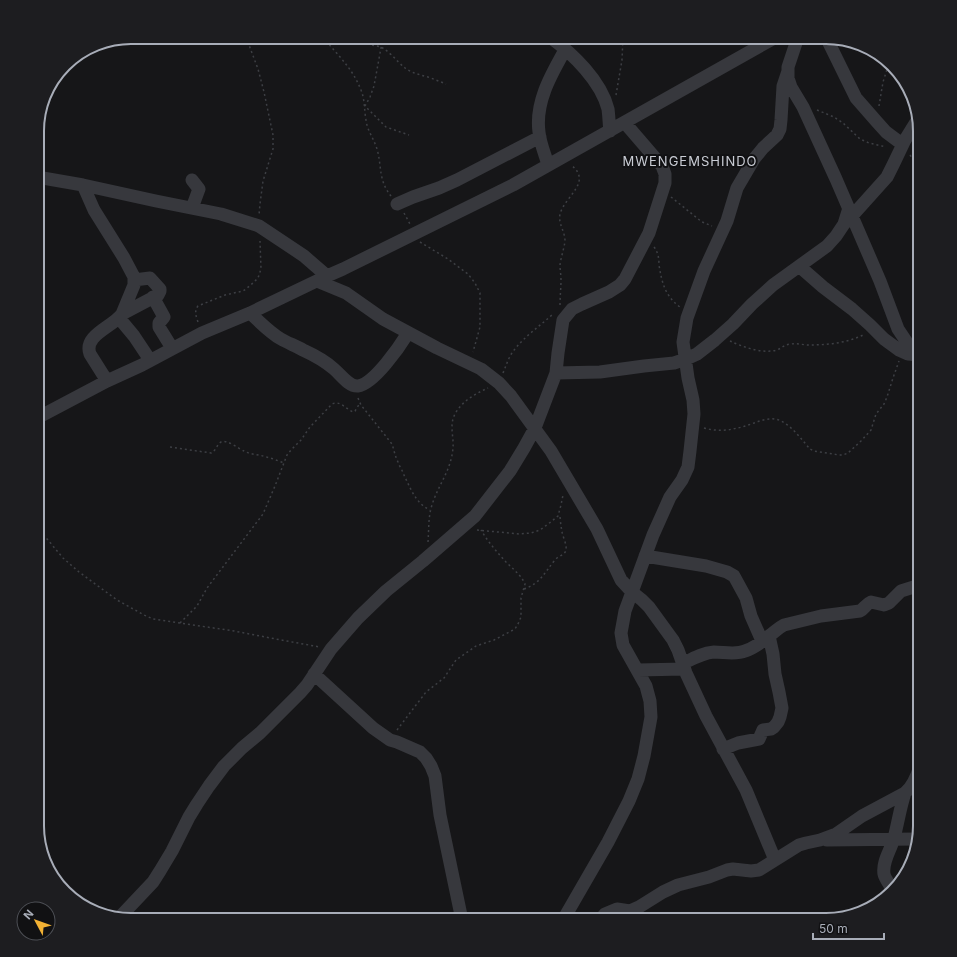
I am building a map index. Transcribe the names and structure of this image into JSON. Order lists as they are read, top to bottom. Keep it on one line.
{"districts":["MWENGEMSHINDO"],"scale_bar":"50 m","north":"top left"}
